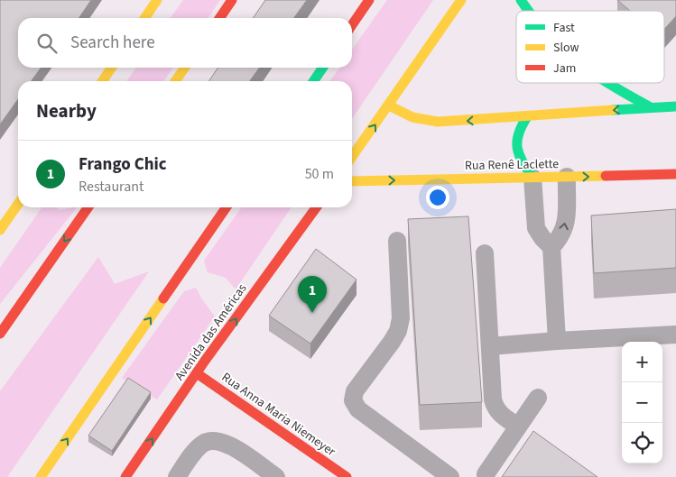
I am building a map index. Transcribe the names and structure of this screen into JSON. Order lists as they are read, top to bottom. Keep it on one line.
{"streets":{"main road":["Rua Renê Laclette","Avenida das Américas","Rua Anna Maria Niemeyer"]},"crossings":[["Avenida das Américas","Rua Anna Maria Niemeyer"]],"legend":["Fast","Slow","Jam"],"page":{"search":"Search here","heading":"Nearby","list":[{"mark":"1","name":"Frango Chic","note":"Restaurant","value":"50 m"}],"pins":"1","map_buttons":["+","−"]}}
